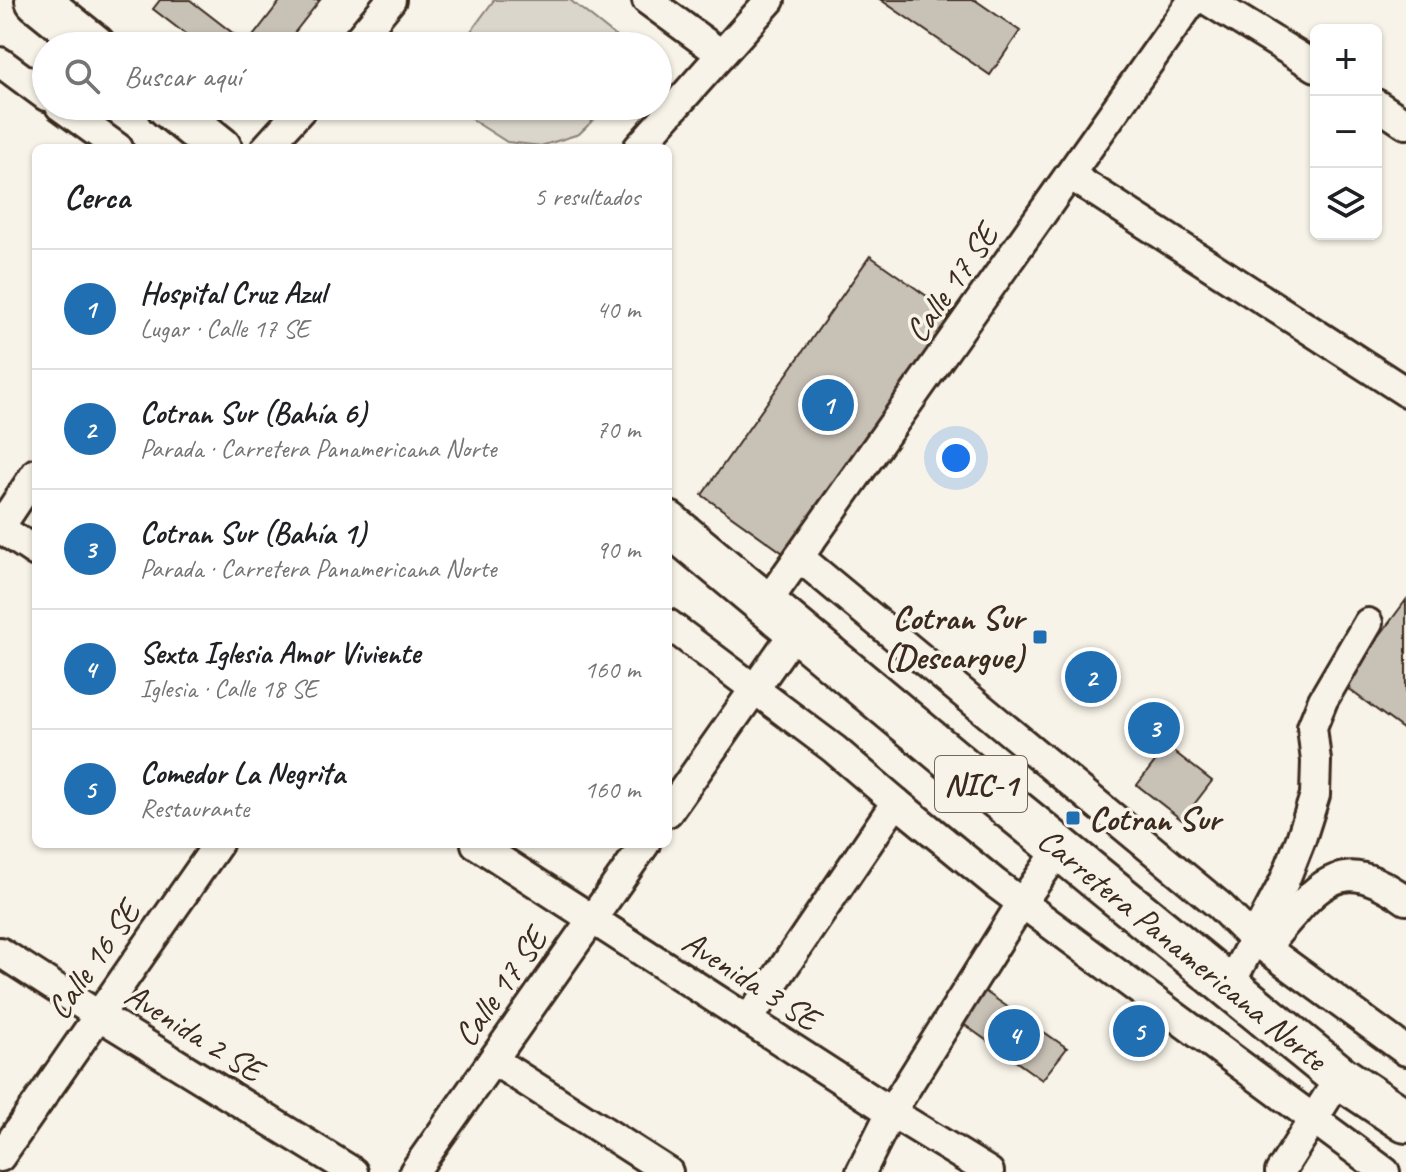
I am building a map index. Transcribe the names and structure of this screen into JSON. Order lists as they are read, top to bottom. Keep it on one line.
{"streets":{"highway":["NIC-1","Carretera Panamericana Norte"],"street":["Calle 17 SE","Calle 16 SE","Avenida 3 SE","Avenida 2 SE"]},"crossings":[["Calle 17 SE","Carretera Panamericana Norte"],["Calle 17 SE","Avenida 3 SE"],["Calle 16 SE","Avenida 2 SE"]],"places":{"transit":["Cotran Sur (Descargue)","Cotran Sur"]},"page":{"map_buttons":["+","−"],"search":"Buscar aquí","heading":["Cerca","5 resultados"],"list":[{"mark":"1","name":"Hospital Cruz Azul","note":"Lugar · Calle 17 SE","value":"40 m"},{"mark":"2","name":"Cotran Sur (Bahía 6)","note":"Parada · Carretera Panamericana Norte","value":"70 m"},{"mark":"3","name":"Cotran Sur (Bahía 1)","note":"Parada · Carretera Panamericana Norte","value":"90 m"},{"mark":"4","name":"Sexta Iglesia Amor Viviente","note":"Iglesia · Calle 18 SE","value":"160 m"},{"mark":"5","name":"Comedor La Negrita","note":"Restaurante","value":"160 m"}],"pins":["1","2","3","5","4"]}}
